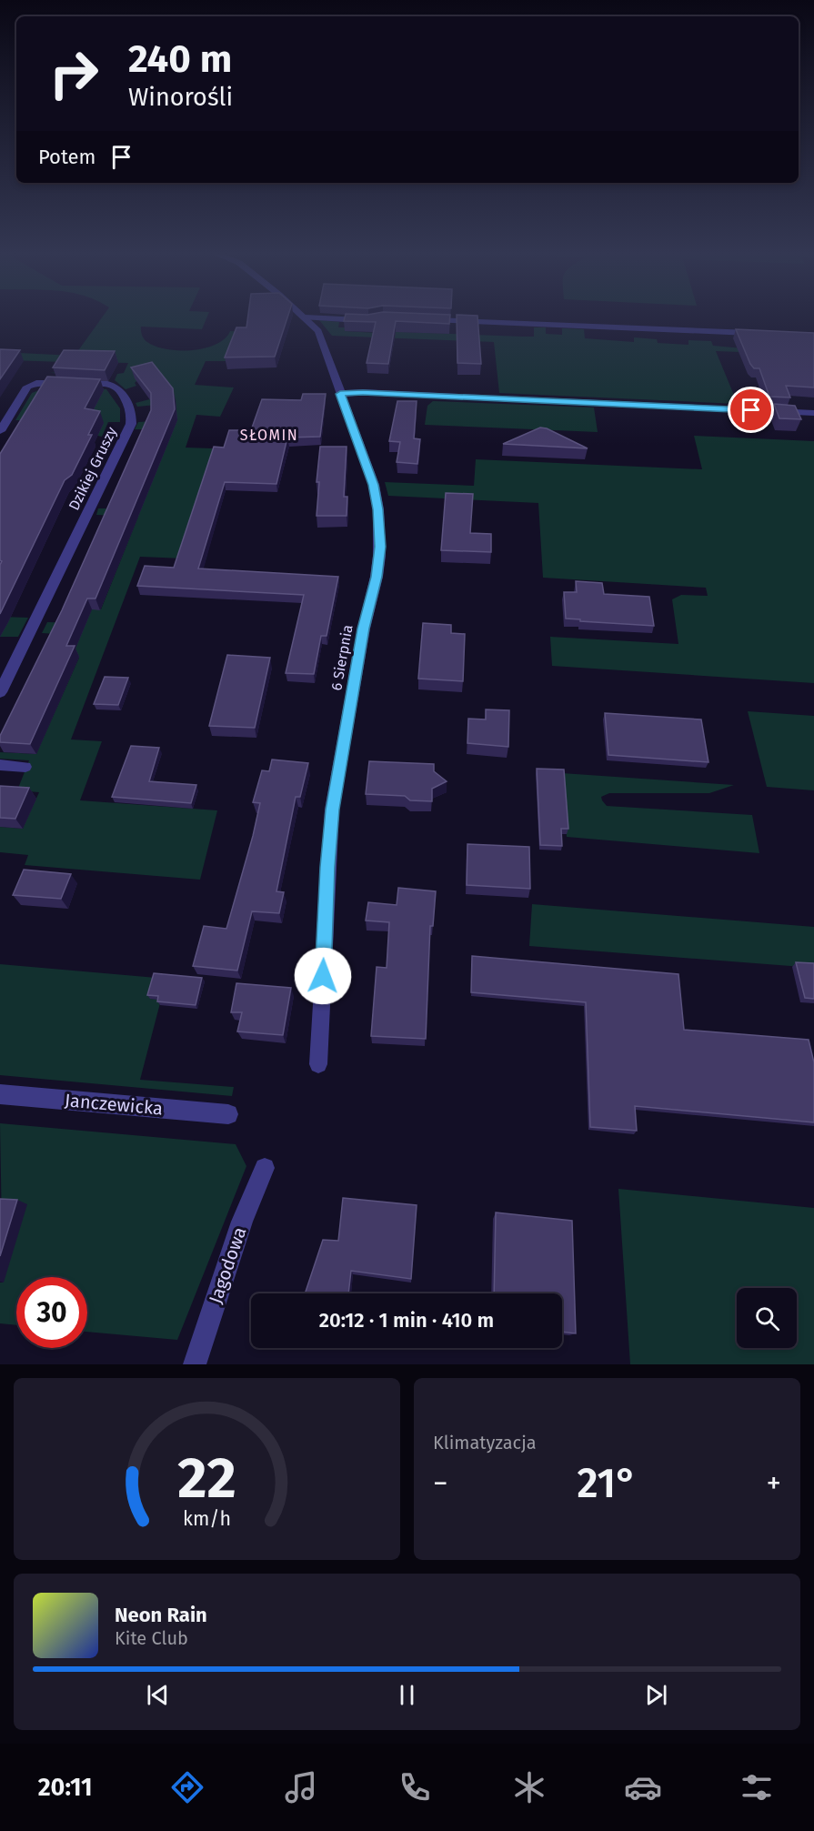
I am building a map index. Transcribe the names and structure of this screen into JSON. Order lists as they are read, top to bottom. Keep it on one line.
{"streets":{"street":["Dzikiej Gruszy","6 Sierpnia","Janczewicka","Jagodowa"]},"districts":["SŁOMIN"],"page":{"turn":["240 m","Winorośli"],"then":"Potem","limit":"30","trip":"20:12 · 1 min · 410 m","tile":"Klimatyzacja","heat":["−","21°","+"],"song":["Neon Rain","Kite Club"],"tabs":"20:11","gauge":["22","km/h"]}}
